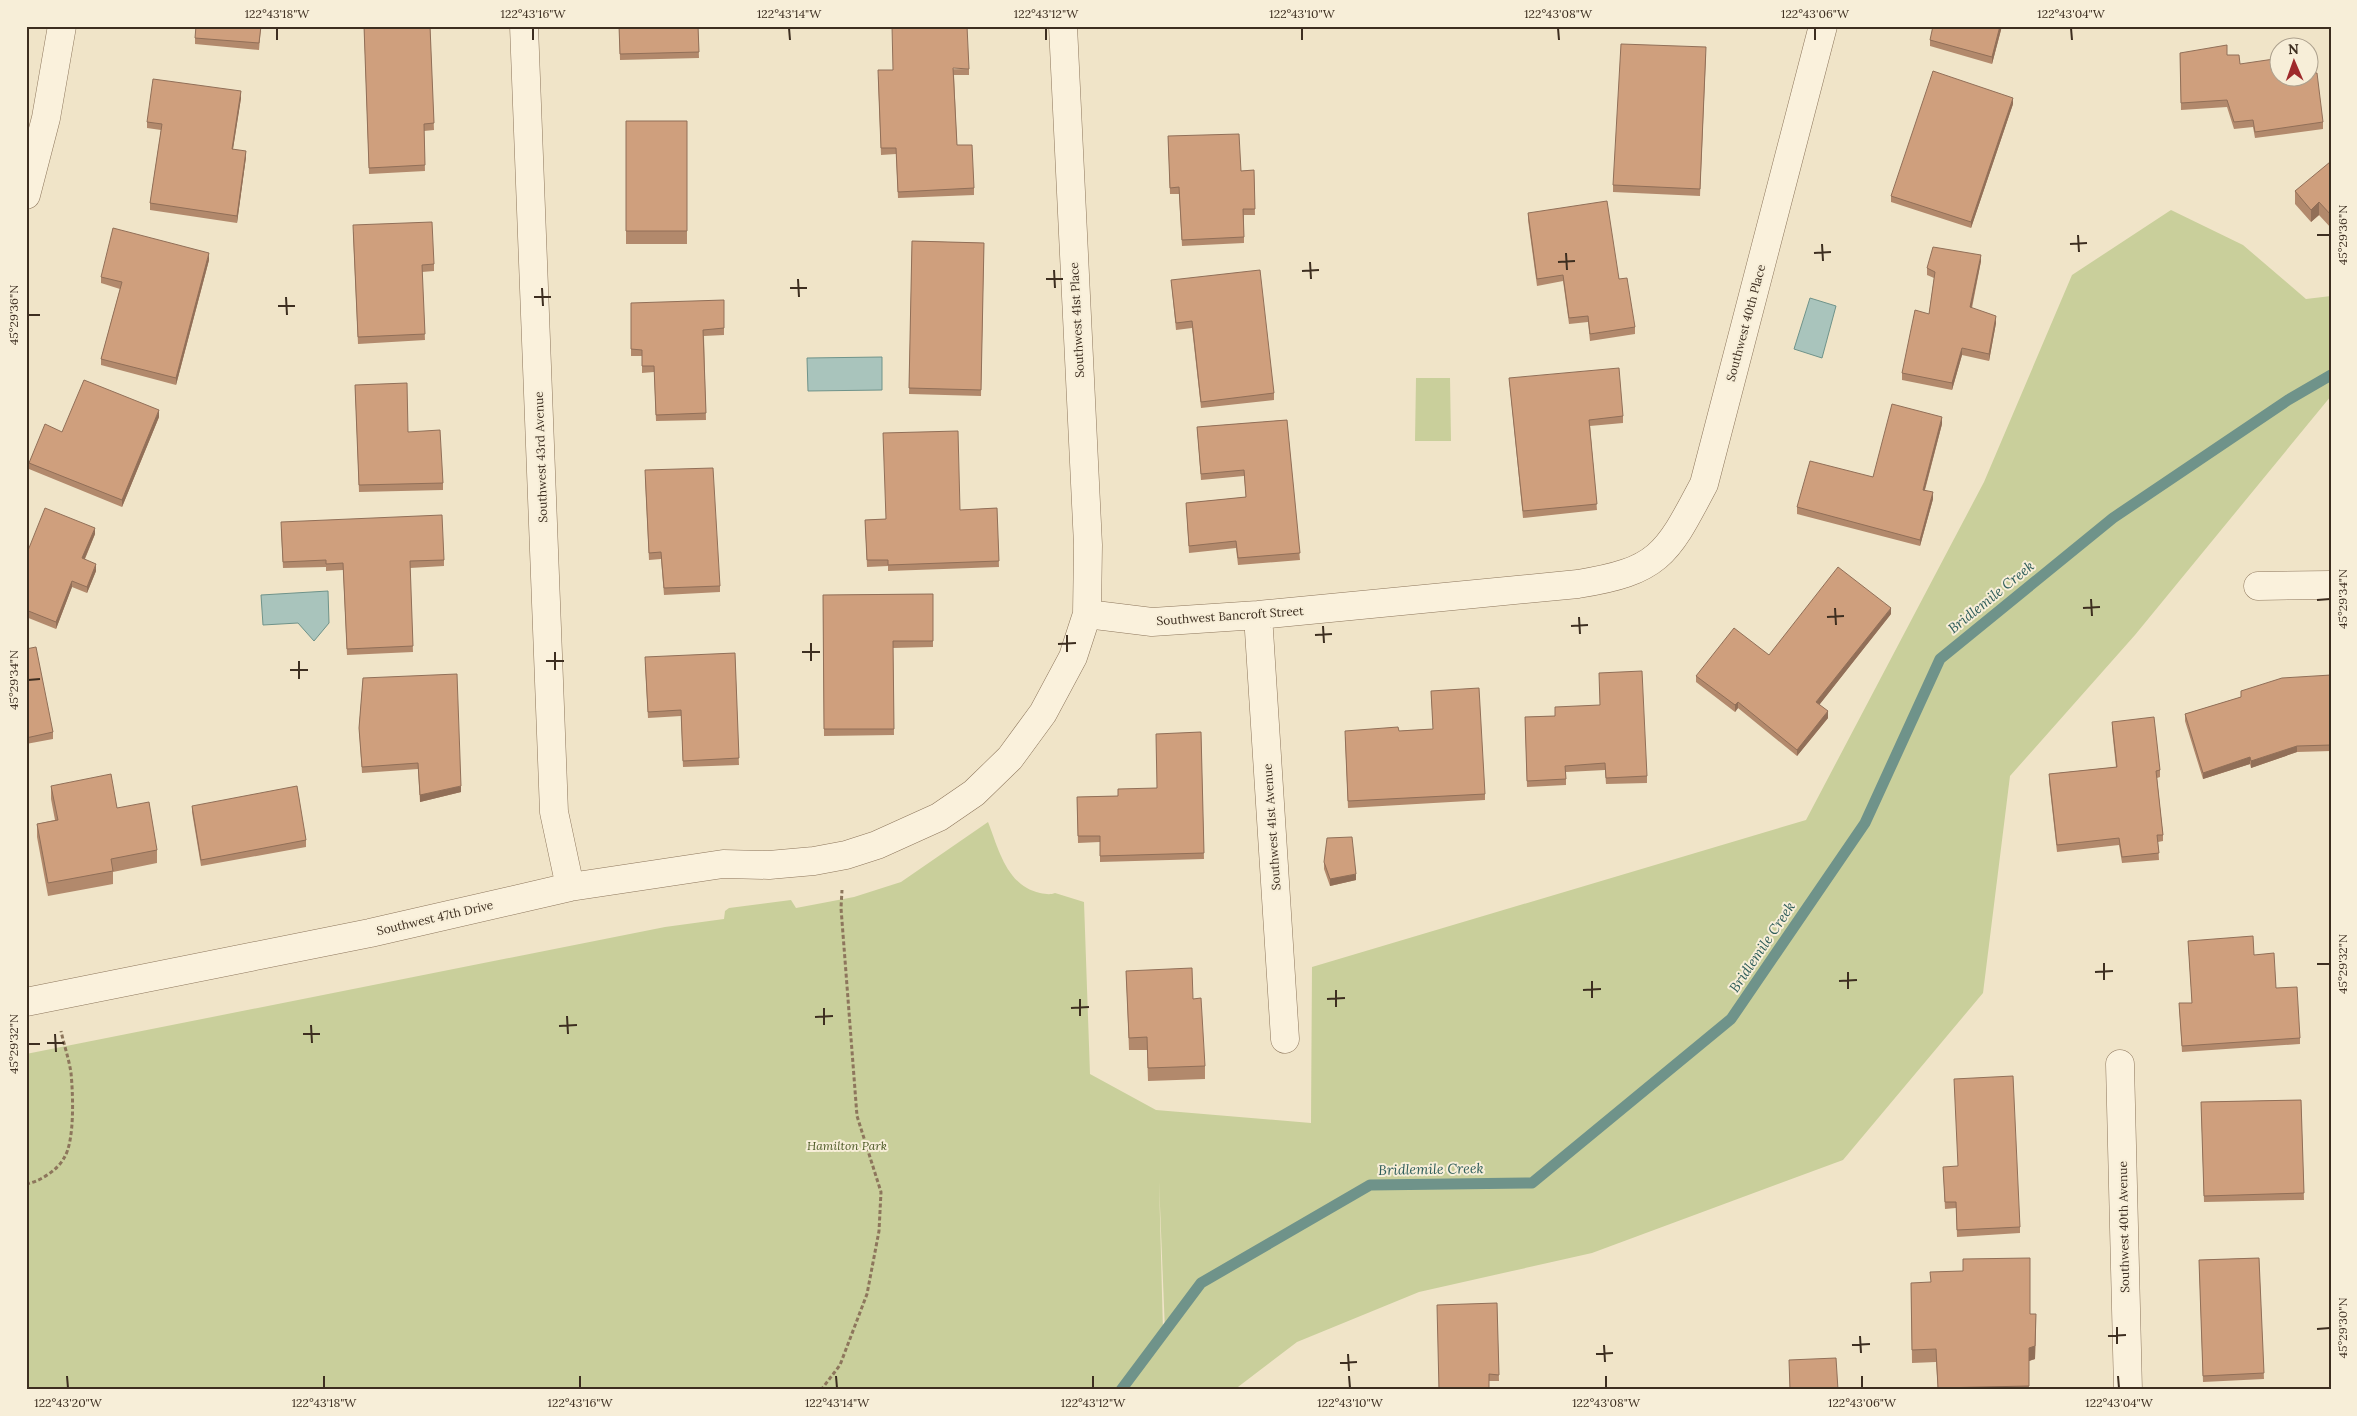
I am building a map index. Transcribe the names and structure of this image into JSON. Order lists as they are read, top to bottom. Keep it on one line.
{"streets":{"street":["Southwest 41st Place","Southwest 40th Place","Southwest 43rd Avenue","Southwest Bancroft Street","Southwest 41st Avenue","Southwest 47th Drive","Southwest 40th Avenue"]},"crossings":[["Southwest 41st Place","Southwest Bancroft Street"],["Southwest 40th Place","Southwest Bancroft Street"],["Southwest 43rd Avenue","Southwest 47th Drive"],["Southwest Bancroft Street","Southwest 41st Avenue"]],"water":["Bridlemile Creek"],"parks":["Hamilton Park"],"north":"top","coordinates":["122°43'18\"W","122°43'16\"W","122°43'14\"W","122°43'12\"W","122°43'10\"W","122°43'08\"W","122°43'06\"W","122°43'04\"W","45°29'36\"N","45°29'34\"N","45°29'32\"N","45°29'30\"N","122°43'20\"W"]}
